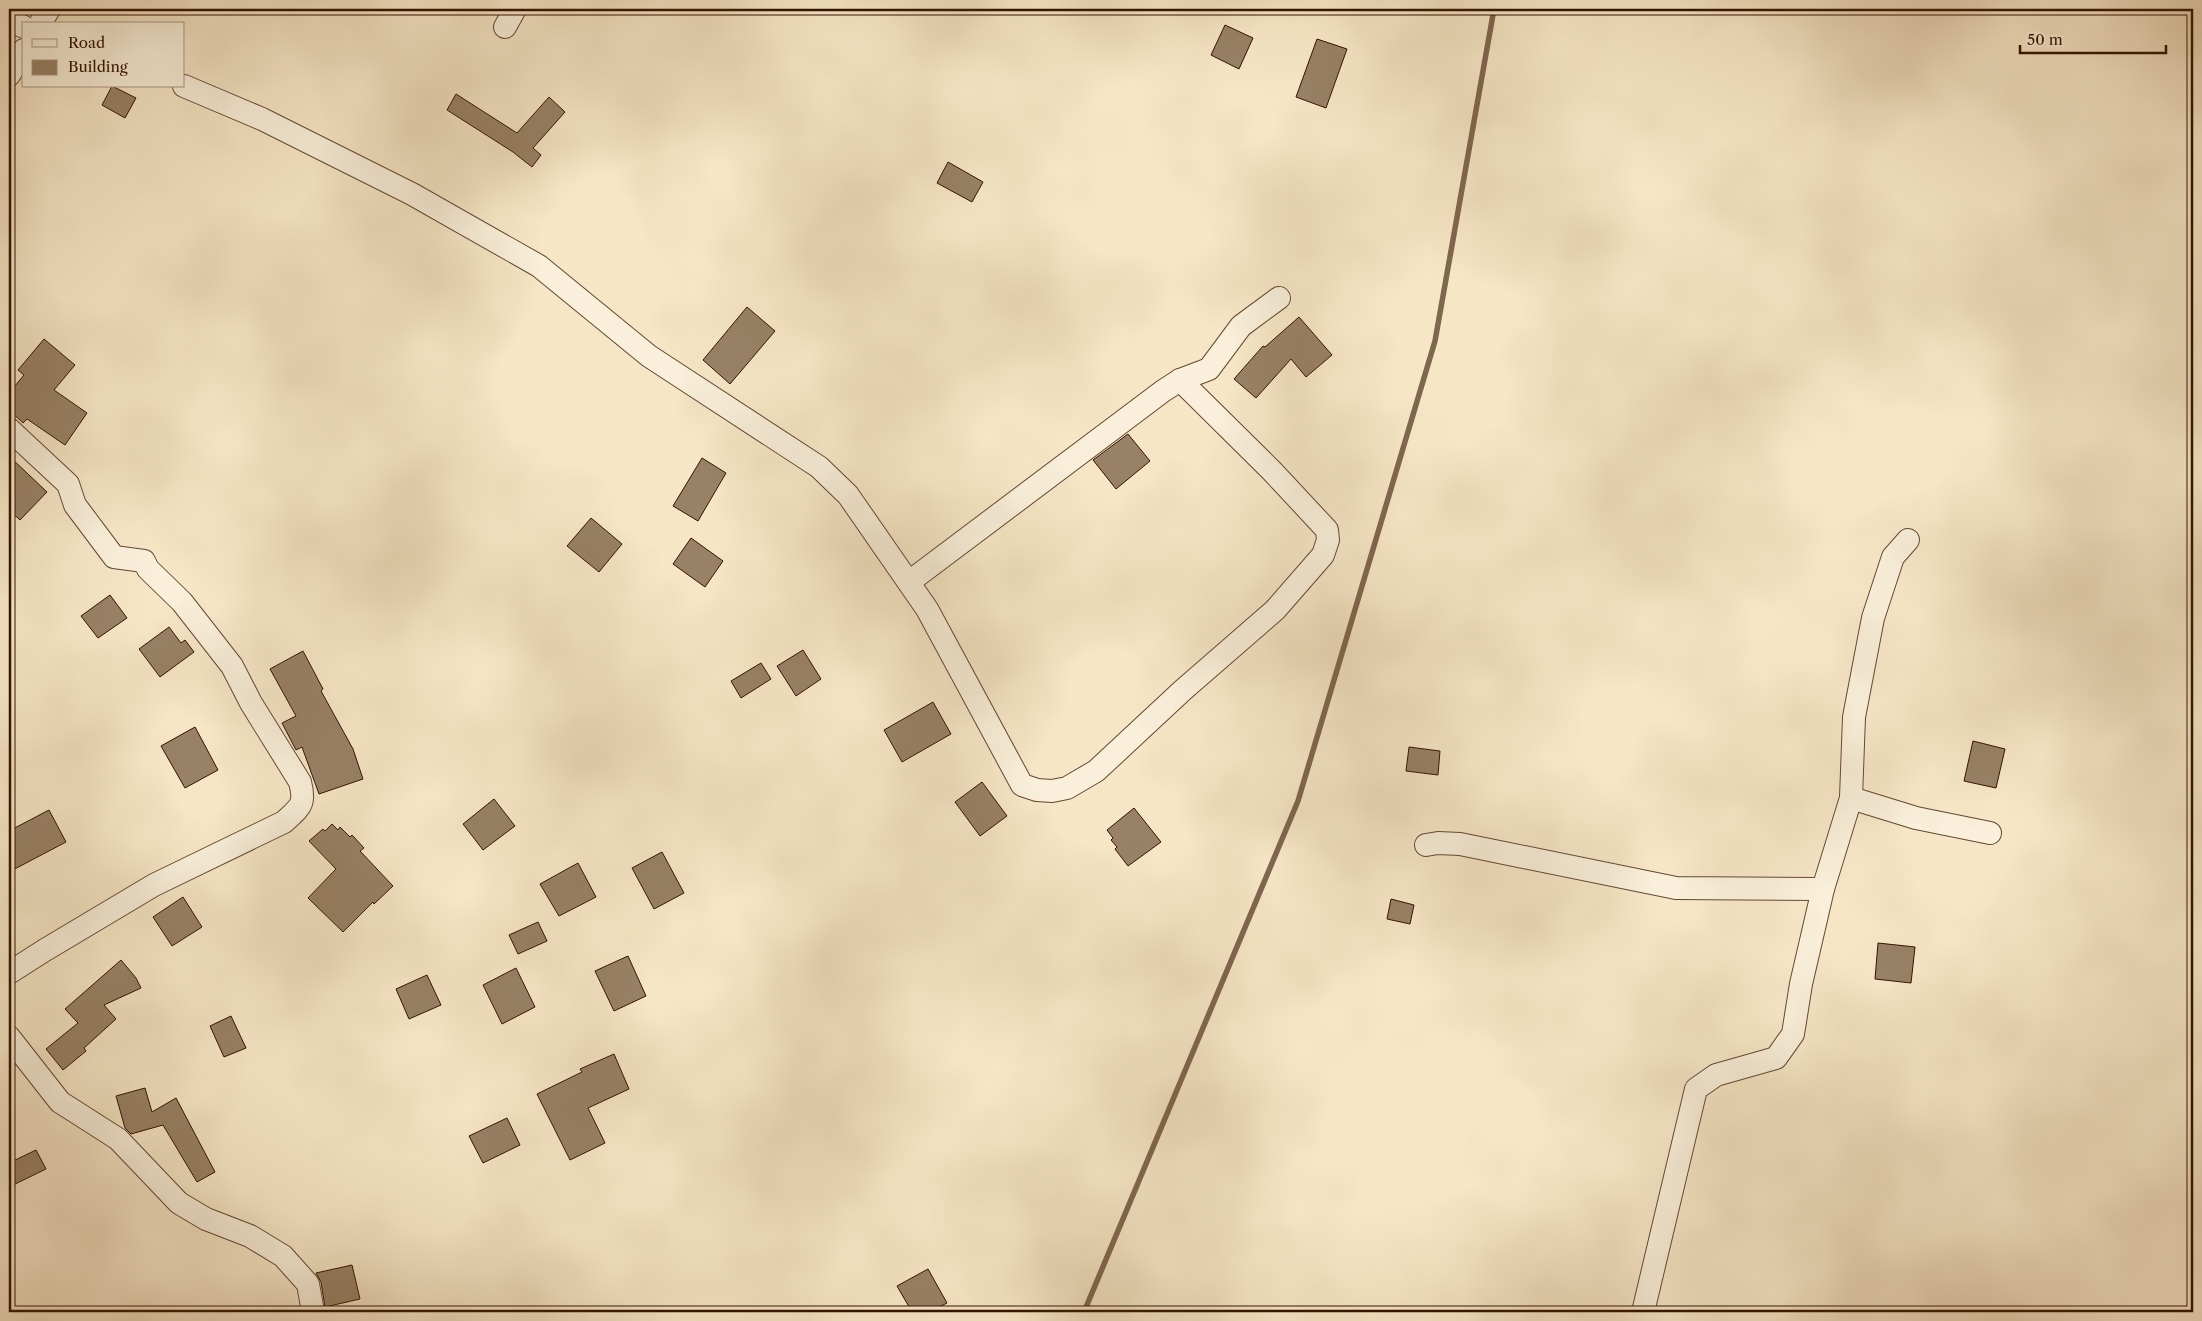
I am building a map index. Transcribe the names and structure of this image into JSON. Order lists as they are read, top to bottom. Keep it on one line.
{"legend":["Road","Building"],"scale_bar":"50 m"}
